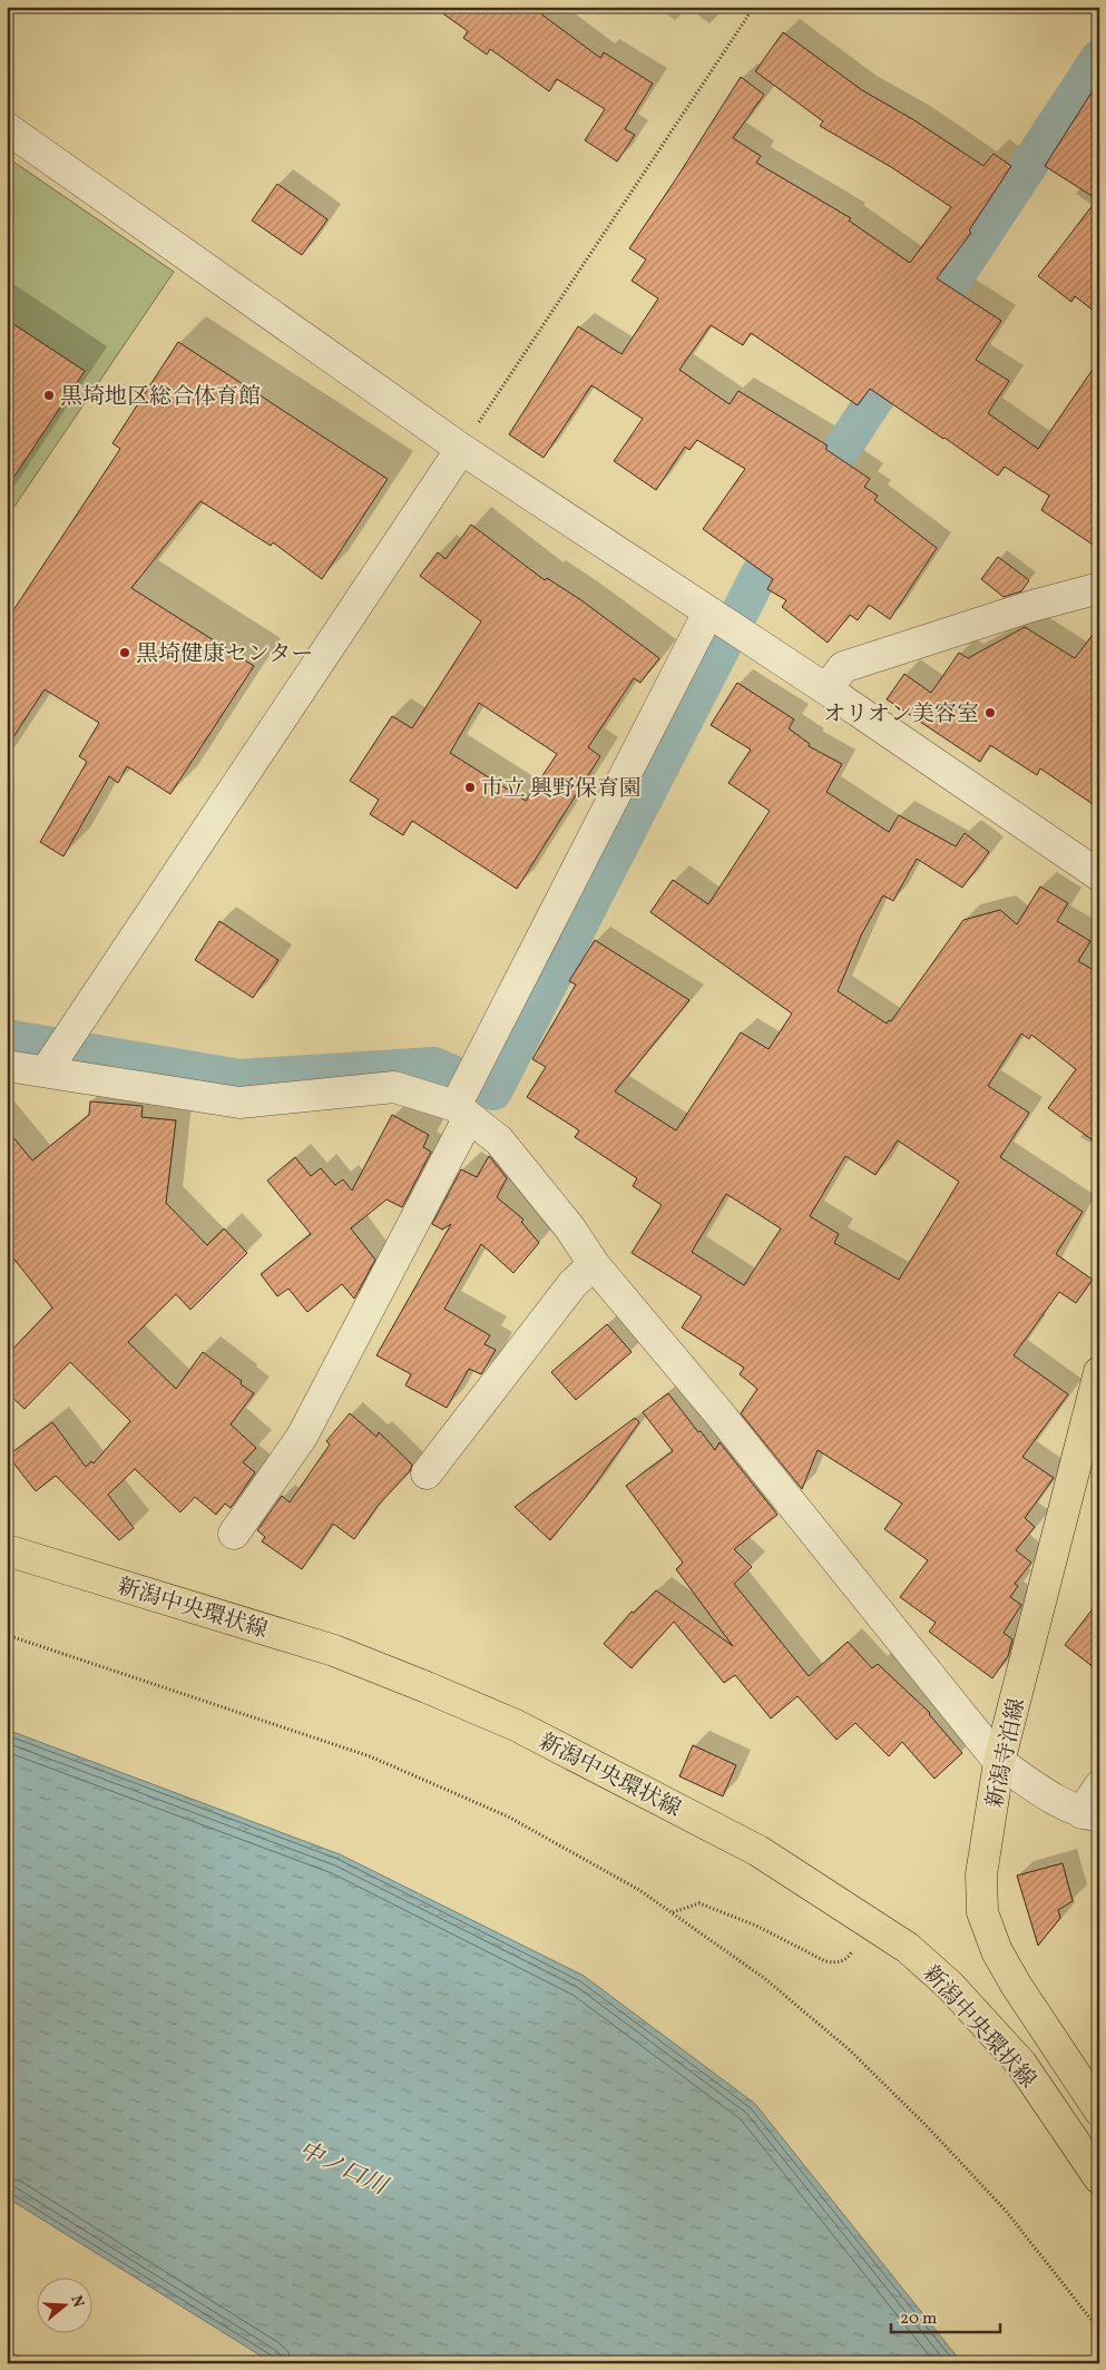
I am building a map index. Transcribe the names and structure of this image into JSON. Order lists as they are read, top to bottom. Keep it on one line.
{"streets":{"main road":["新潟中央環状線","新潟寺泊線"]},"water":["中ノ口川"],"places":["黒埼地区総合体育館","黒埼健康センター","オリオン美容室","市立 興野保育園"],"scale_bar":"20 m","north":"right"}
